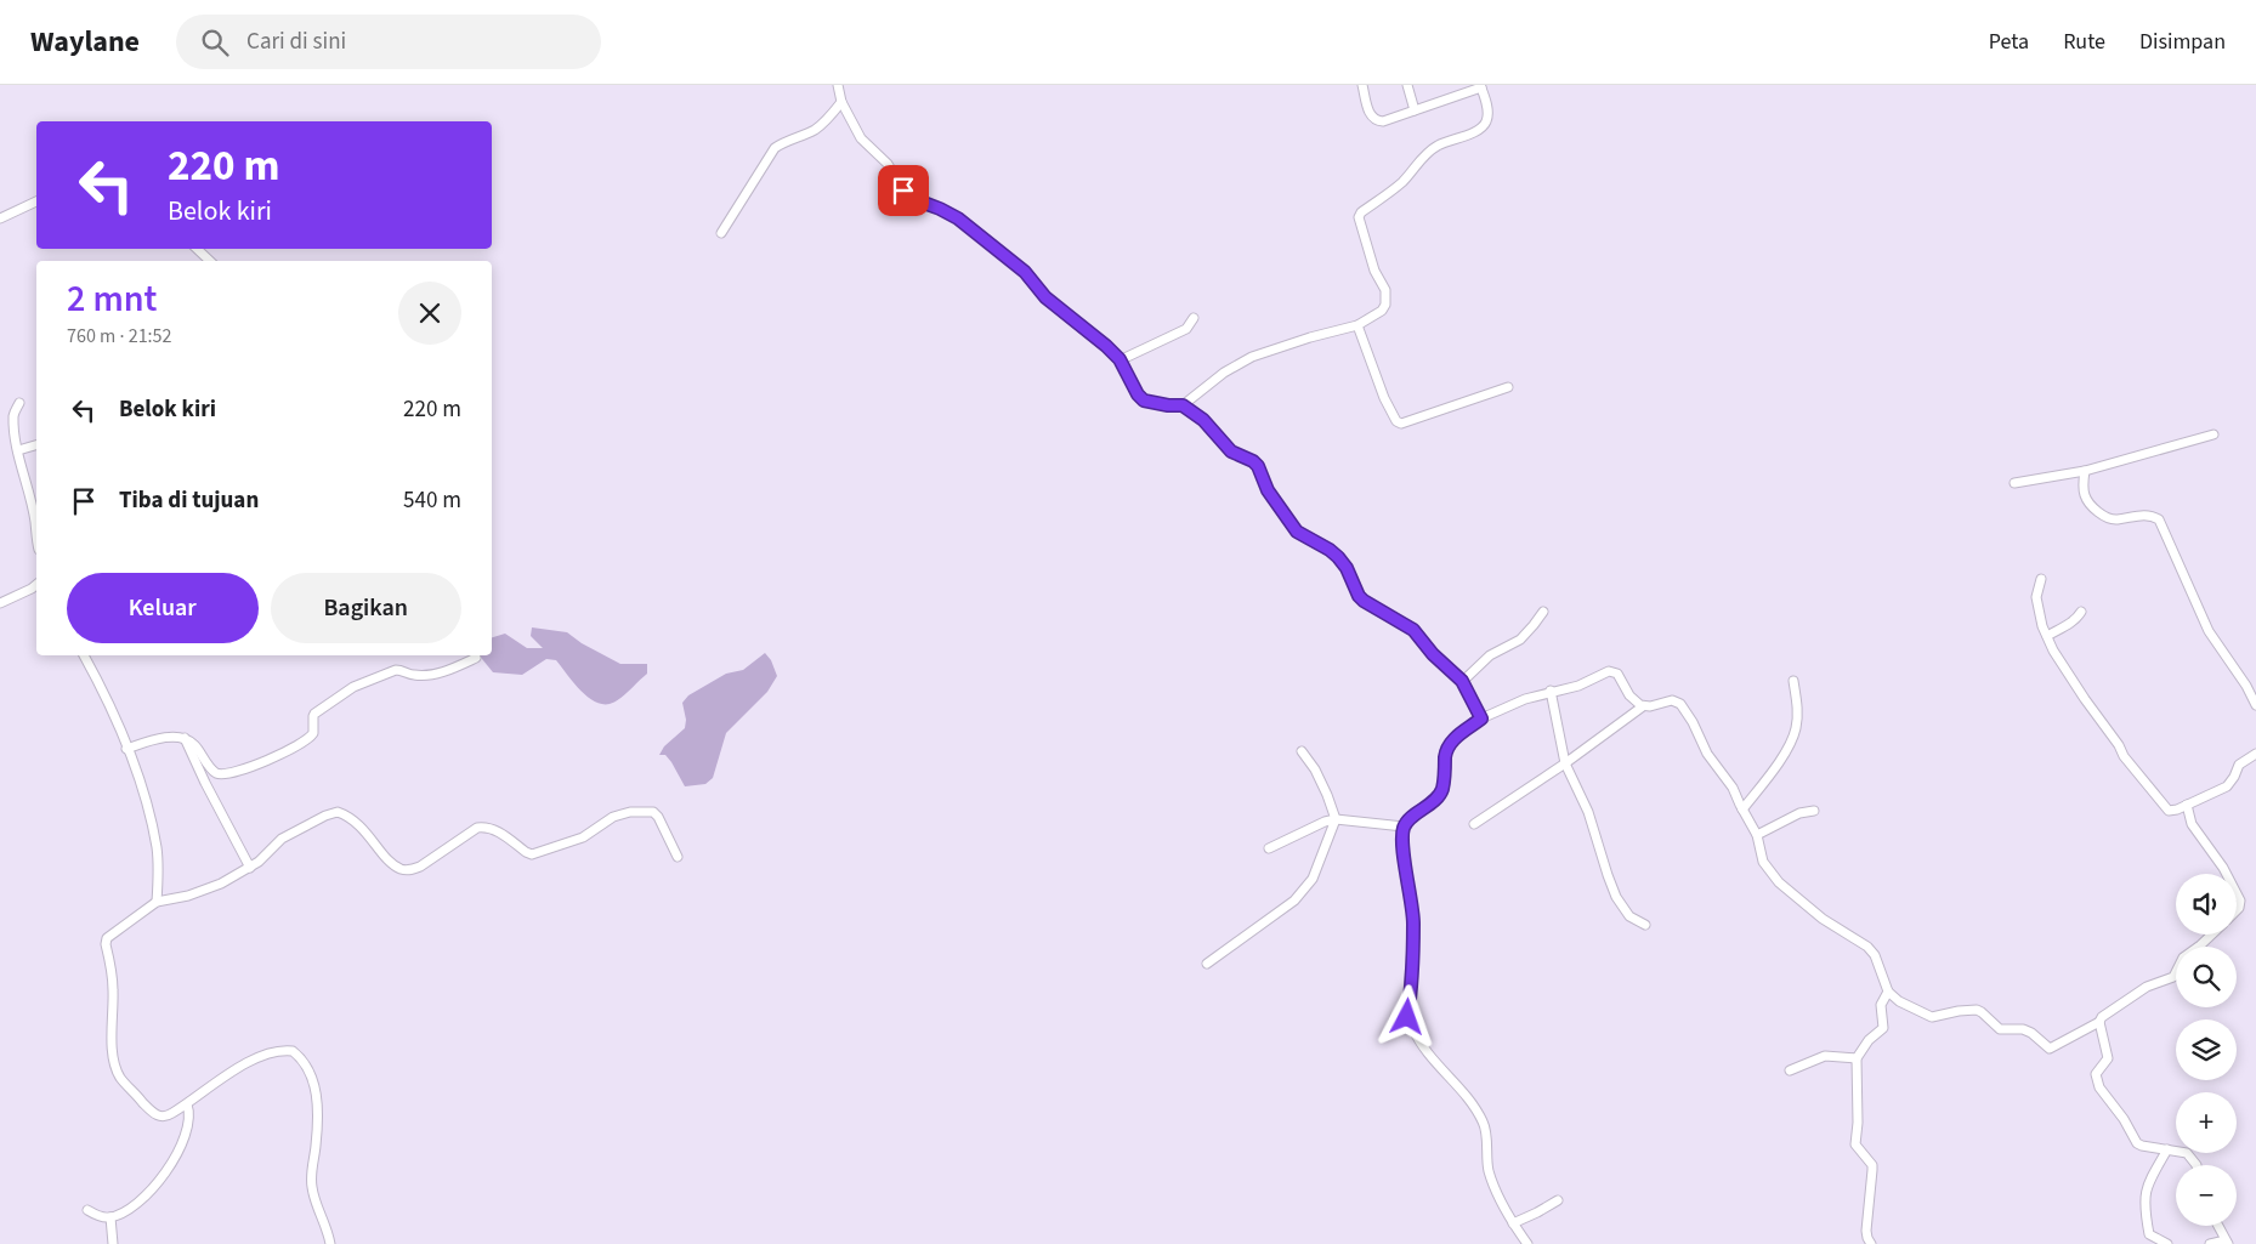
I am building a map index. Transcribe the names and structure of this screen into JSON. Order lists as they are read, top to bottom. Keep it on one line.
{"page":{"header":"Waylane","search":"Cari di sini","nav":["Peta","Rute","Disimpan"],"turn":["220 m","Belok kiri"],"heading":["2 mnt","760 m · 21:52"],"list":[{"name":"Belok kiri","value":"220 m"},{"name":"Tiba di tujuan","value":"540 m"}],"buttons":["Keluar","Bagikan"],"map_buttons":["+","−"]}}
